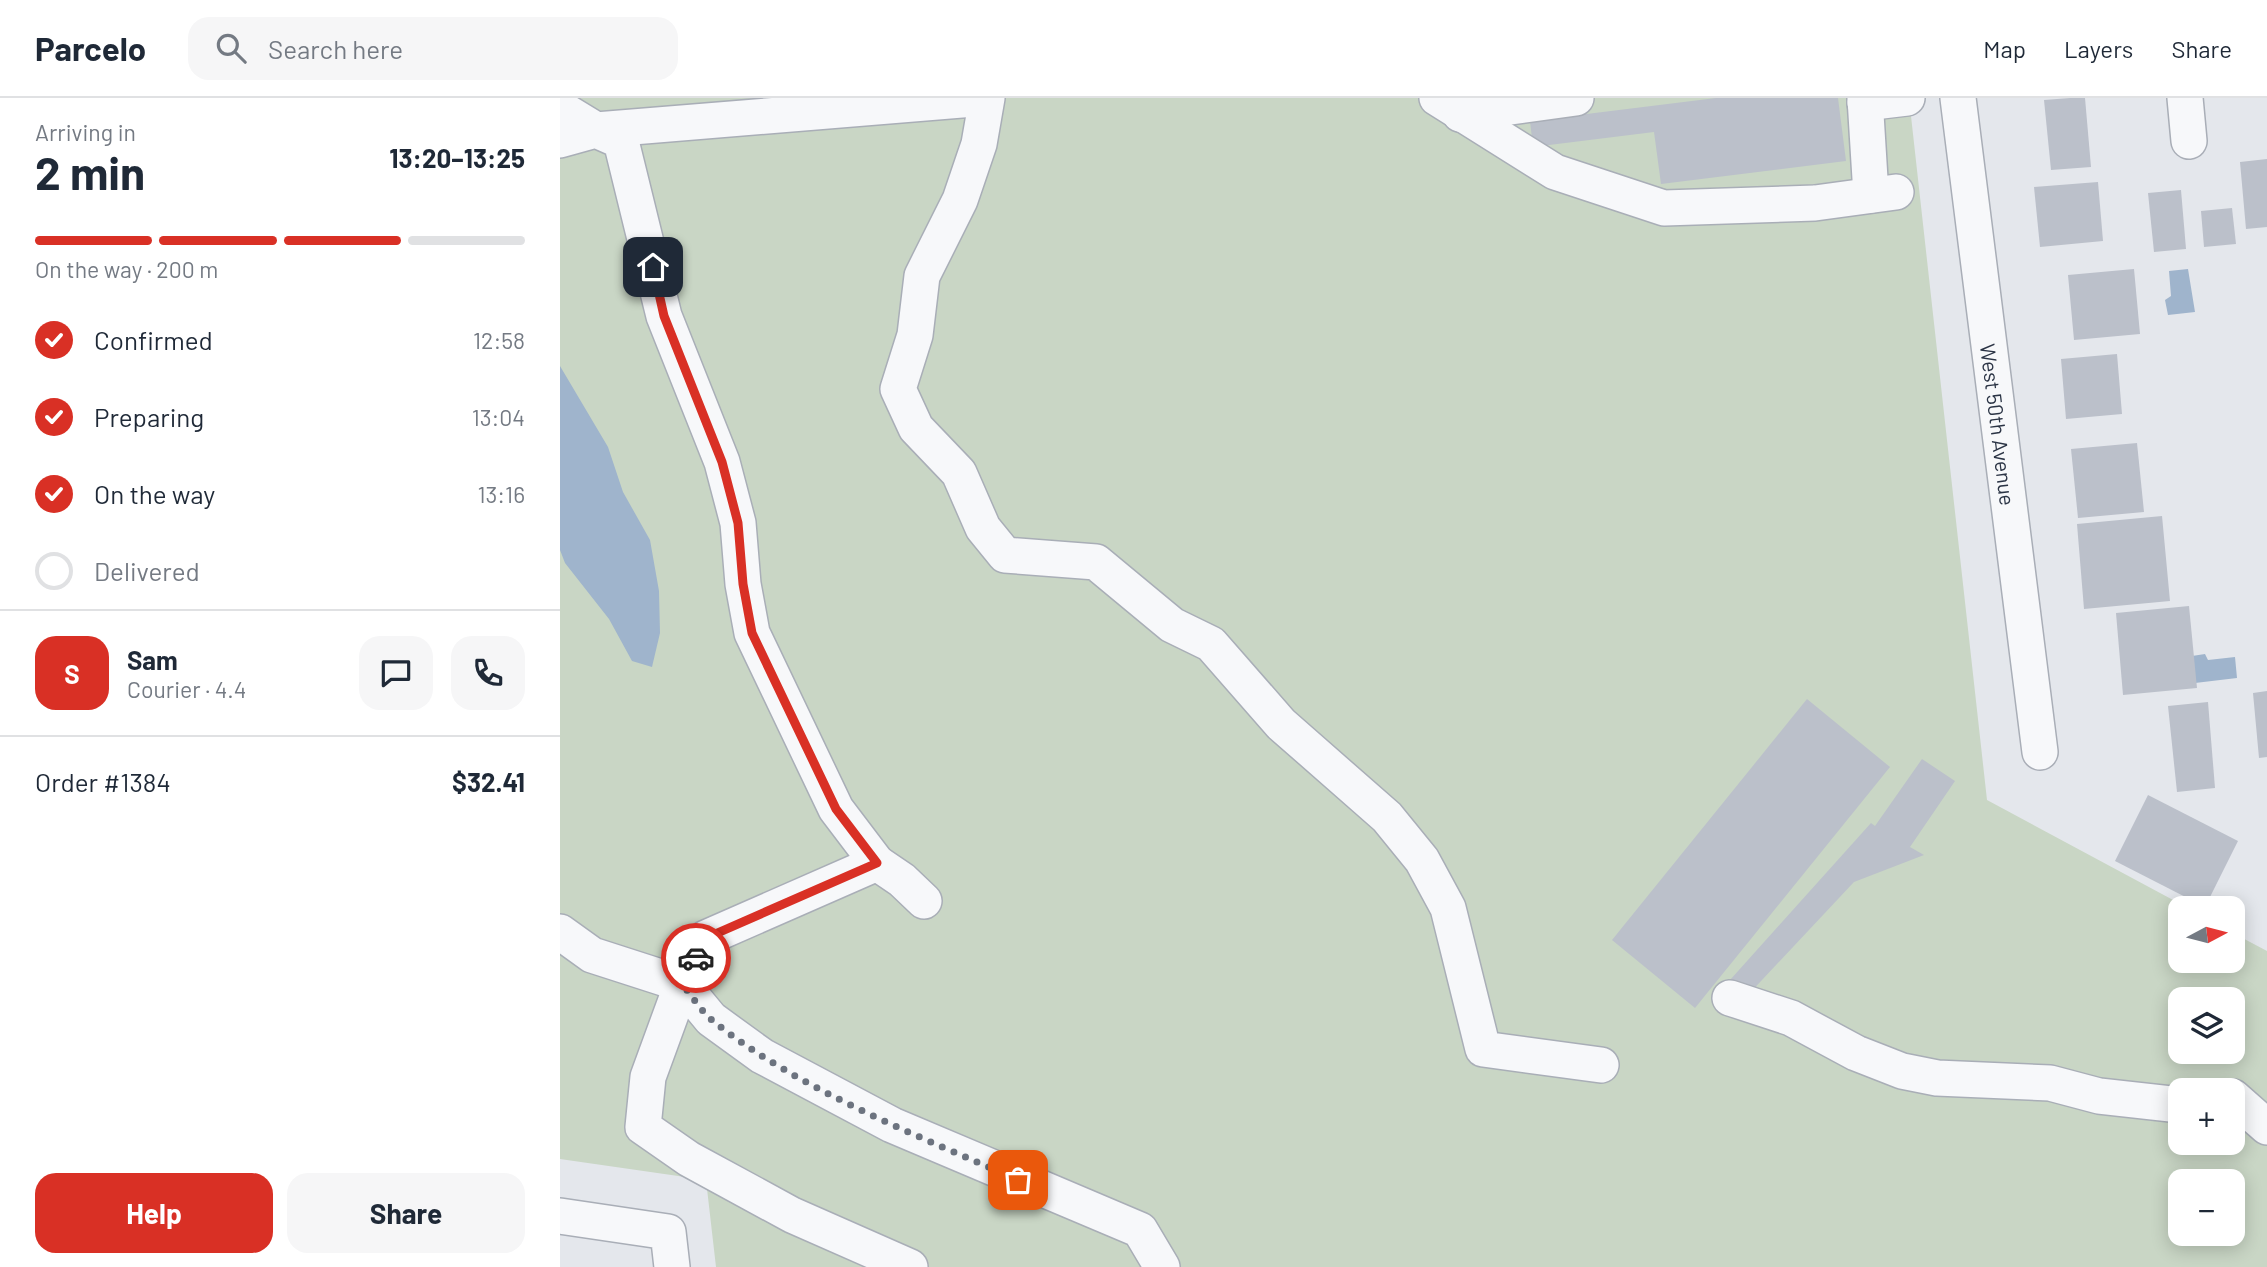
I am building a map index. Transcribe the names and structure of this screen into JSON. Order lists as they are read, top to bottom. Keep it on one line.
{"streets":{"street":["West 50th Avenue"]},"north":"right","page":{"header":"Parcelo","search":"Search here","nav":["Map","Layers","Share"],"heading":["2 min","Arriving in","13:20–13:25"],"panel":["Sam","Courier · 4.4","Order #1384","$32.41"],"bar":"On the way · 200 m","list":[["Confirmed","12:58"],["Preparing","13:04"],["On the way","13:16"],"Delivered"],"round":"S","map_buttons":["+","−"],"buttons":["Help","Share"]}}
